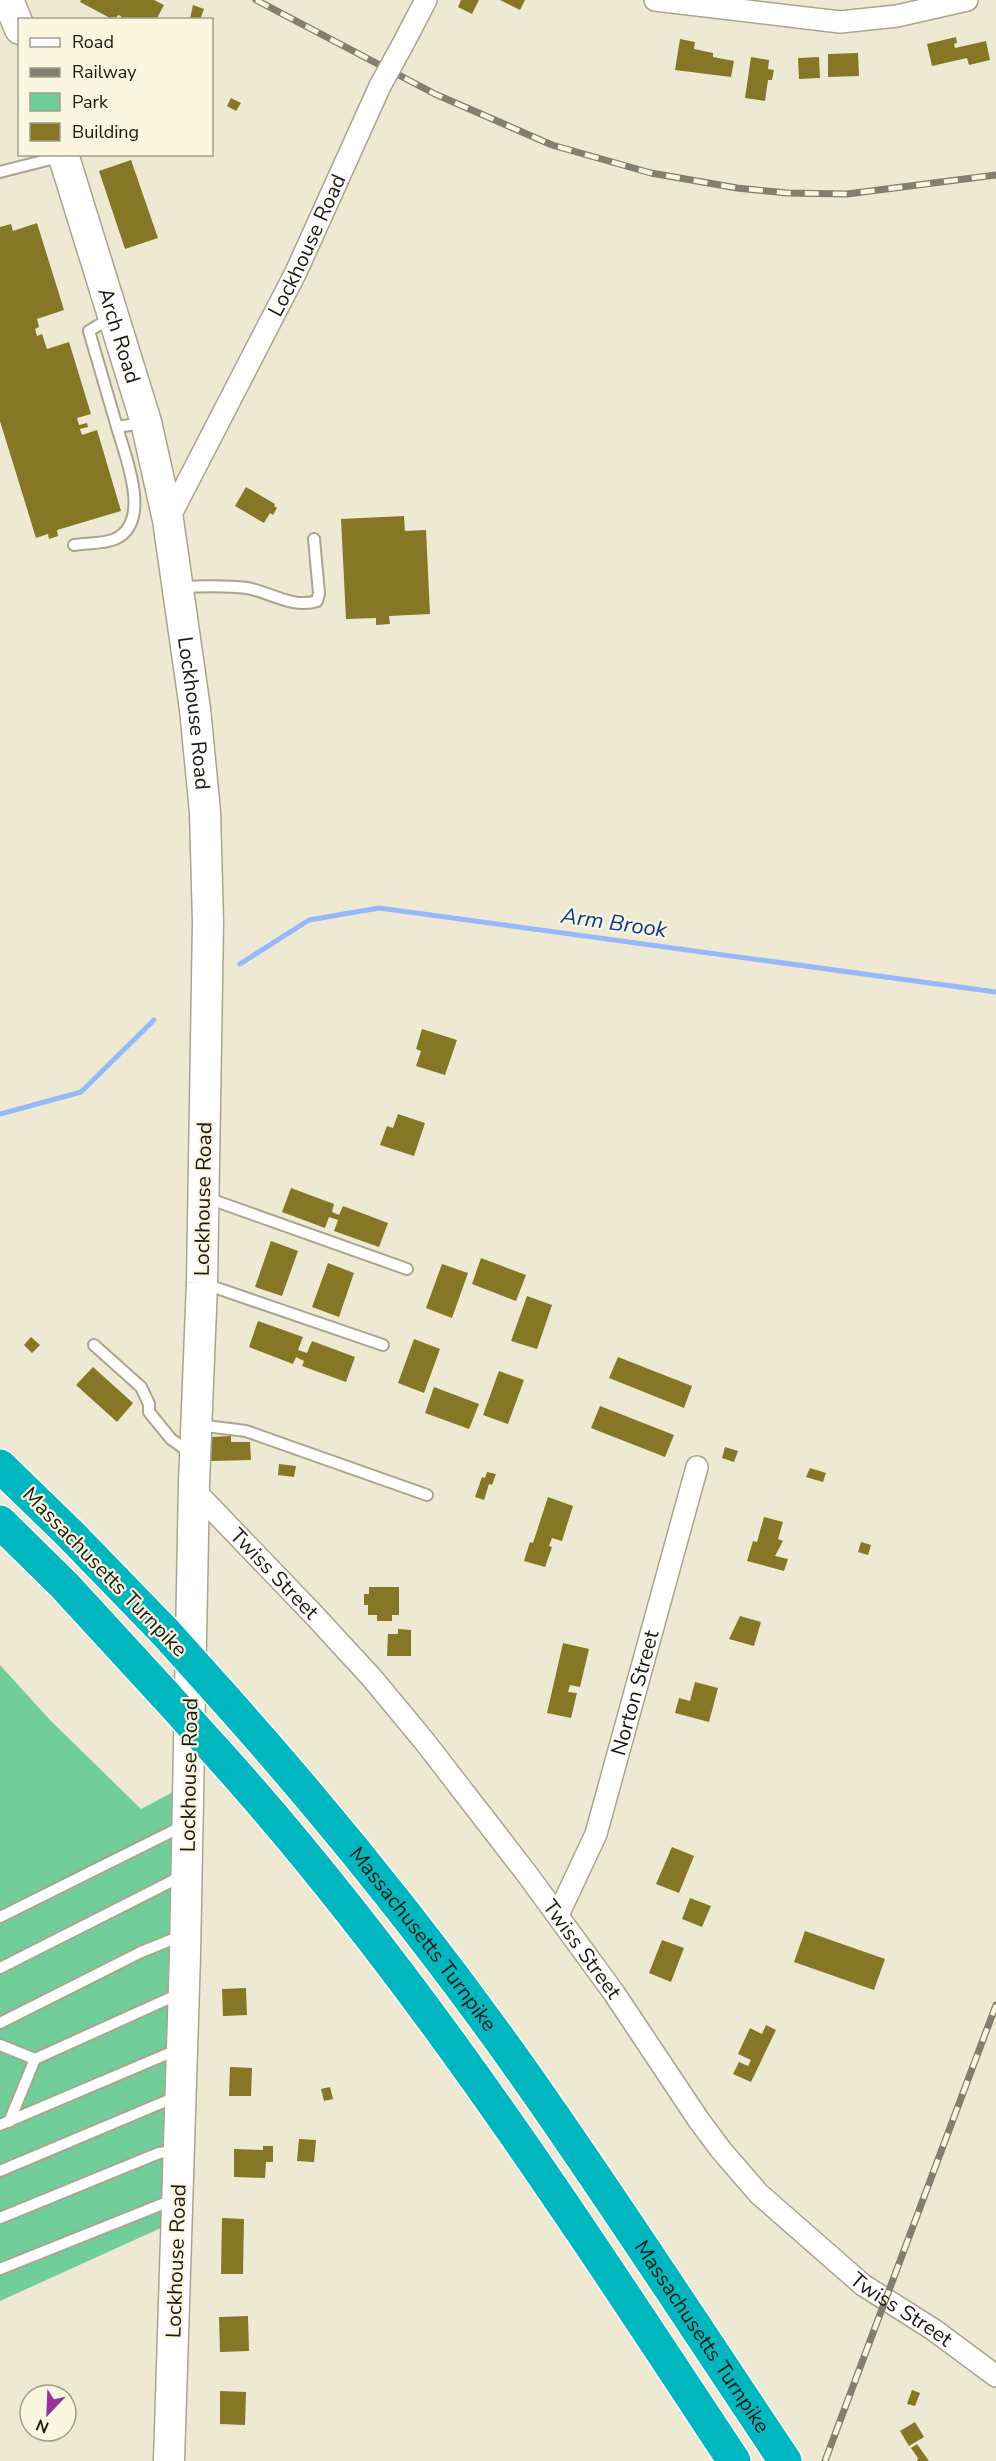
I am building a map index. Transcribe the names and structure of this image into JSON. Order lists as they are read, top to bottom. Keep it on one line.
{"streets":{"highway":["Massachusetts Turnpike"],"street":["Lockhouse Road","Arch Road","Twiss Street","Norton Street"]},"crossings":[["Lockhouse Road","Arch Road"],["Lockhouse Road","Twiss Street"],["Twiss Street","Norton Street"]],"water":["Arm Brook"],"legend":["Road","Railway","Park","Building"],"north":"bottom left"}
